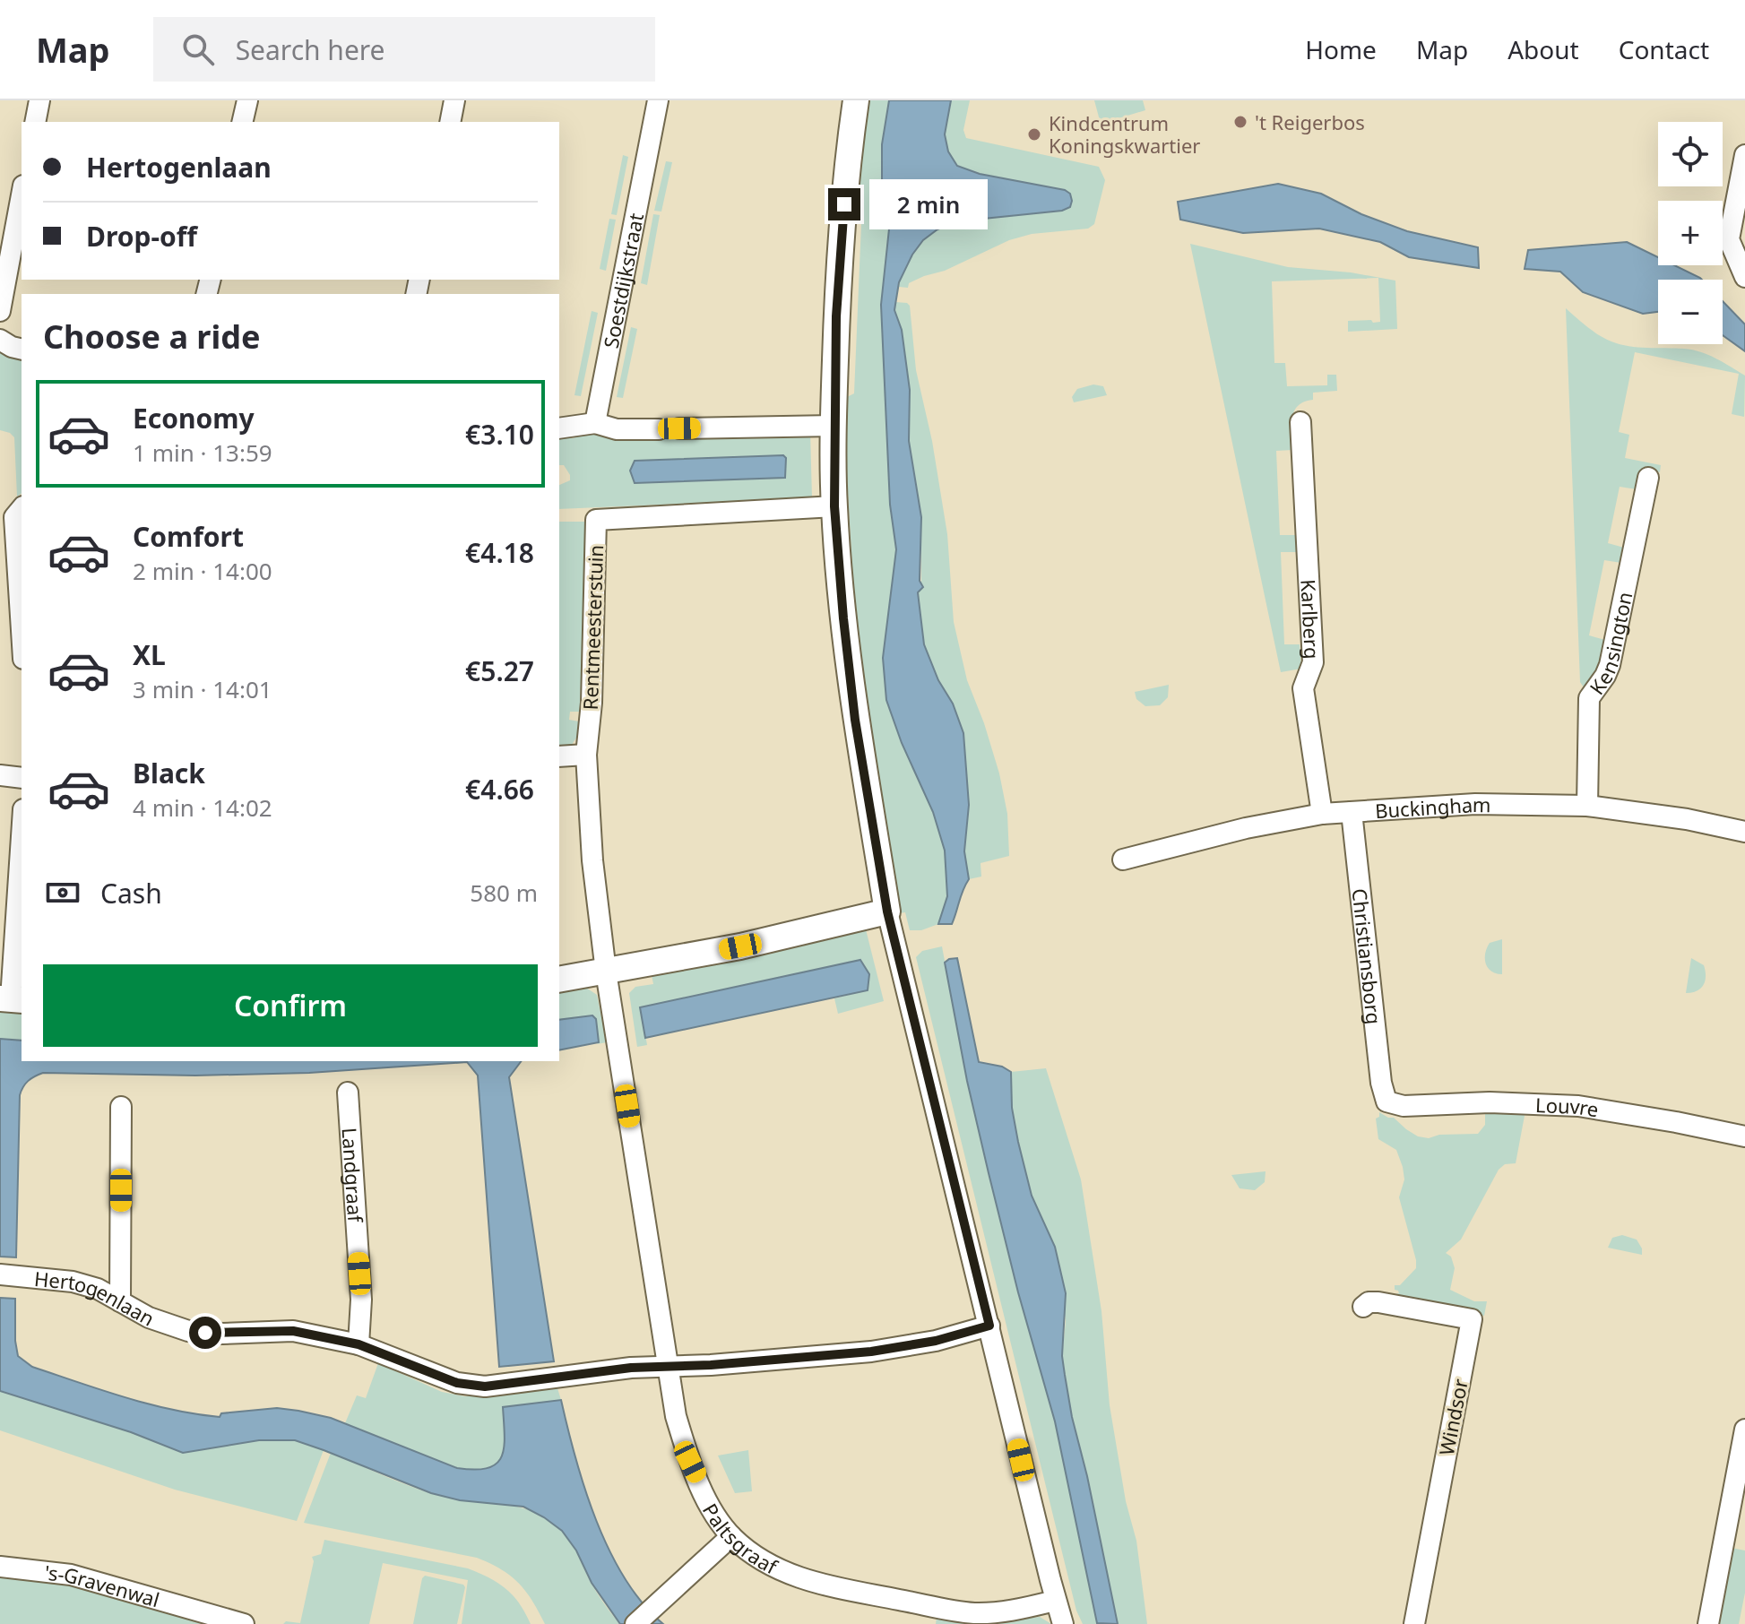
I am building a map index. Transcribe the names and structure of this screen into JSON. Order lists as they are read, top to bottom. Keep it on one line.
{"streets":{"street":["Soestdijkstraat","Karlberg","Rentmeesterstuin","Kensington","Buckingham","Christiansborg","Louvre","Landgraaf","Hertogenlaan","Windsor","Paltsgraaf","'s-Gravenwal"]},"crossings":[["Karlberg","Buckingham"],["Rentmeesterstuin","Paltsgraaf"],["Kensington","Buckingham"],["Buckingham","Christiansborg"],["Christiansborg","Louvre"],["Landgraaf","Hertogenlaan"],["Hertogenlaan","Paltsgraaf"]],"places":["'t Reigerbos","Kindcentrum Koningskwartier"],"page":{"header":"Map","search":"Search here","nav":["Home","Map","About","Contact"],"map_buttons":["+","−"],"banner":["Hertogenlaan","Drop-off"],"bubble":"2 min","heading":"Choose a ride","list":[{"name":"Economy","note":"1 min · 13:59","value":"€3.10"},{"name":"Comfort","note":"2 min · 14:00","value":"€4.18"},{"name":"XL","note":"3 min · 14:01","value":"€5.27"},{"name":"Black","note":"4 min · 14:02","value":"€4.66"}],"pay":["Cash","580 m"],"buttons":"Confirm"}}
